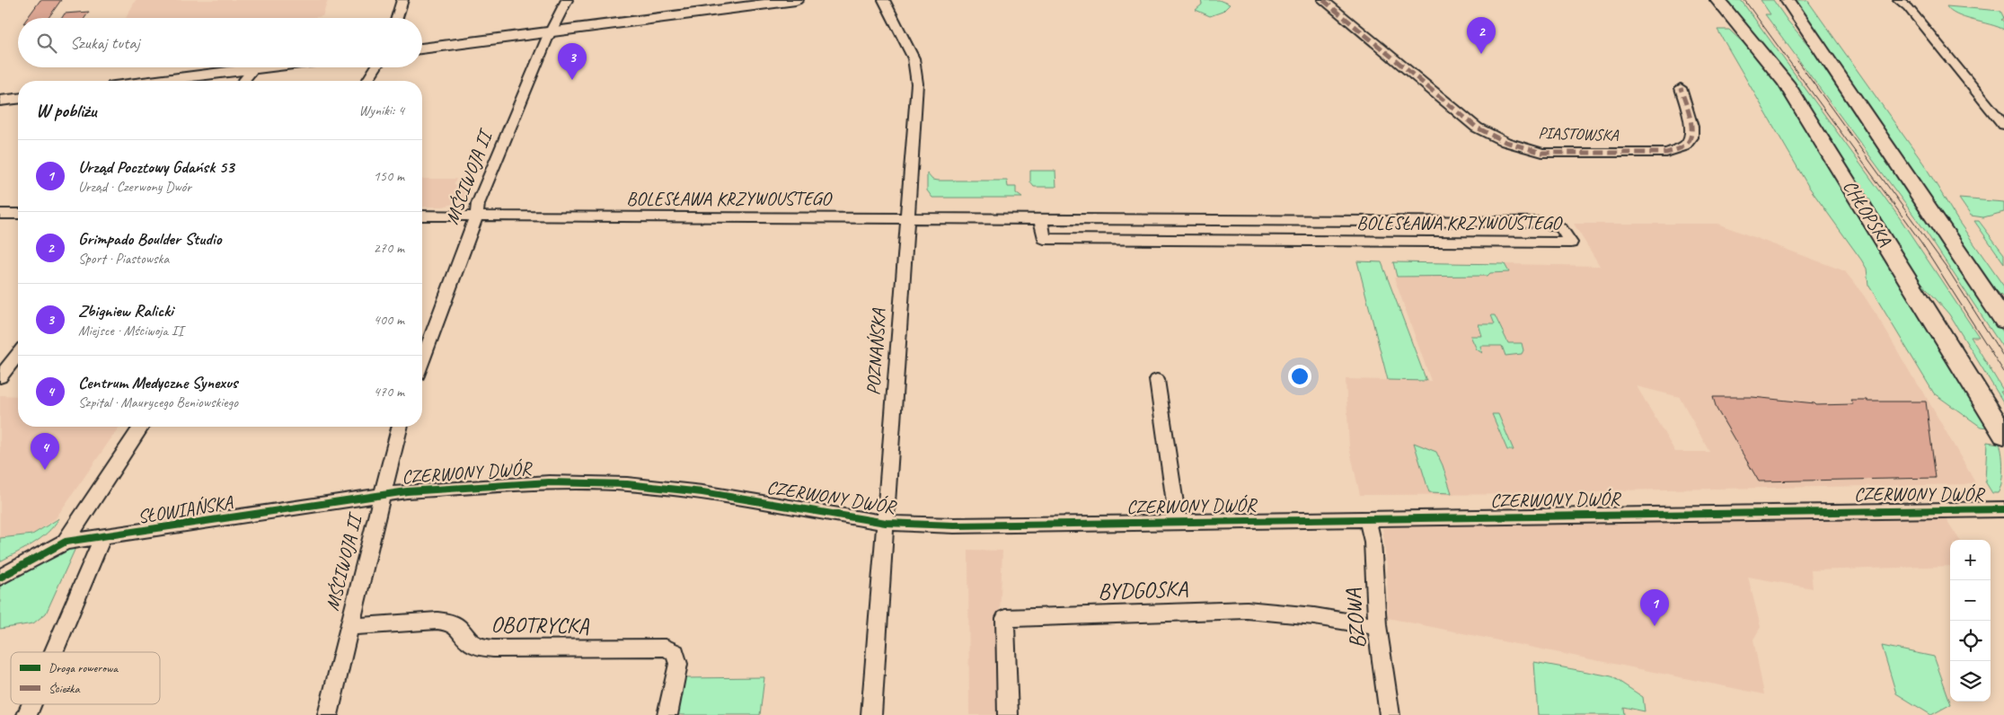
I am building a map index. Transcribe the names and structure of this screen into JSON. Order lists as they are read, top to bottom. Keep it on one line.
{"streets":{"main road":["CHŁOPSKA"],"street":["PIASTOWSKA","MŚCIWOJA II","BOLESŁAWA KRZYWOUSTEGO","POZNAŃSKA","CZERWONY DWÓR","SŁOWIAŃSKA","BYDGOSKA","BZOWA","OBOTRYCKA"]},"crossings":[["MŚCIWOJA II","BOLESŁAWA KRZYWOUSTEGO"],["MŚCIWOJA II","CZERWONY DWÓR"],["MŚCIWOJA II","SŁOWIAŃSKA"],["MŚCIWOJA II","OBOTRYCKA"],["BOLESŁAWA KRZYWOUSTEGO","POZNAŃSKA"],["POZNAŃSKA","CZERWONY DWÓR"],["CZERWONY DWÓR","SŁOWIAŃSKA"],["CZERWONY DWÓR","BZOWA"],["BYDGOSKA","BZOWA"]],"legend":["Droga rowerowa","Ścieżka"],"page":{"pins":["2","3","4","1"],"search":"Szukaj tutaj","heading":["W pobliżu","Wyniki: 4"],"list":[{"mark":"1","name":"Urząd Pocztowy Gdańsk 53","note":"Urząd · Czerwony Dwór","value":"150 m"},{"mark":"2","name":"Grimpado Boulder Studio","note":"Sport · Piastowska","value":"270 m"},{"mark":"3","name":"Zbigniew Ralicki","note":"Miejsce · Mściwoja II","value":"400 m"},{"mark":"4","name":"Centrum Medyczne Synexus","note":"Szpital · Maurycego Beniowskiego","value":"470 m"}],"map_buttons":["+","−"]}}
